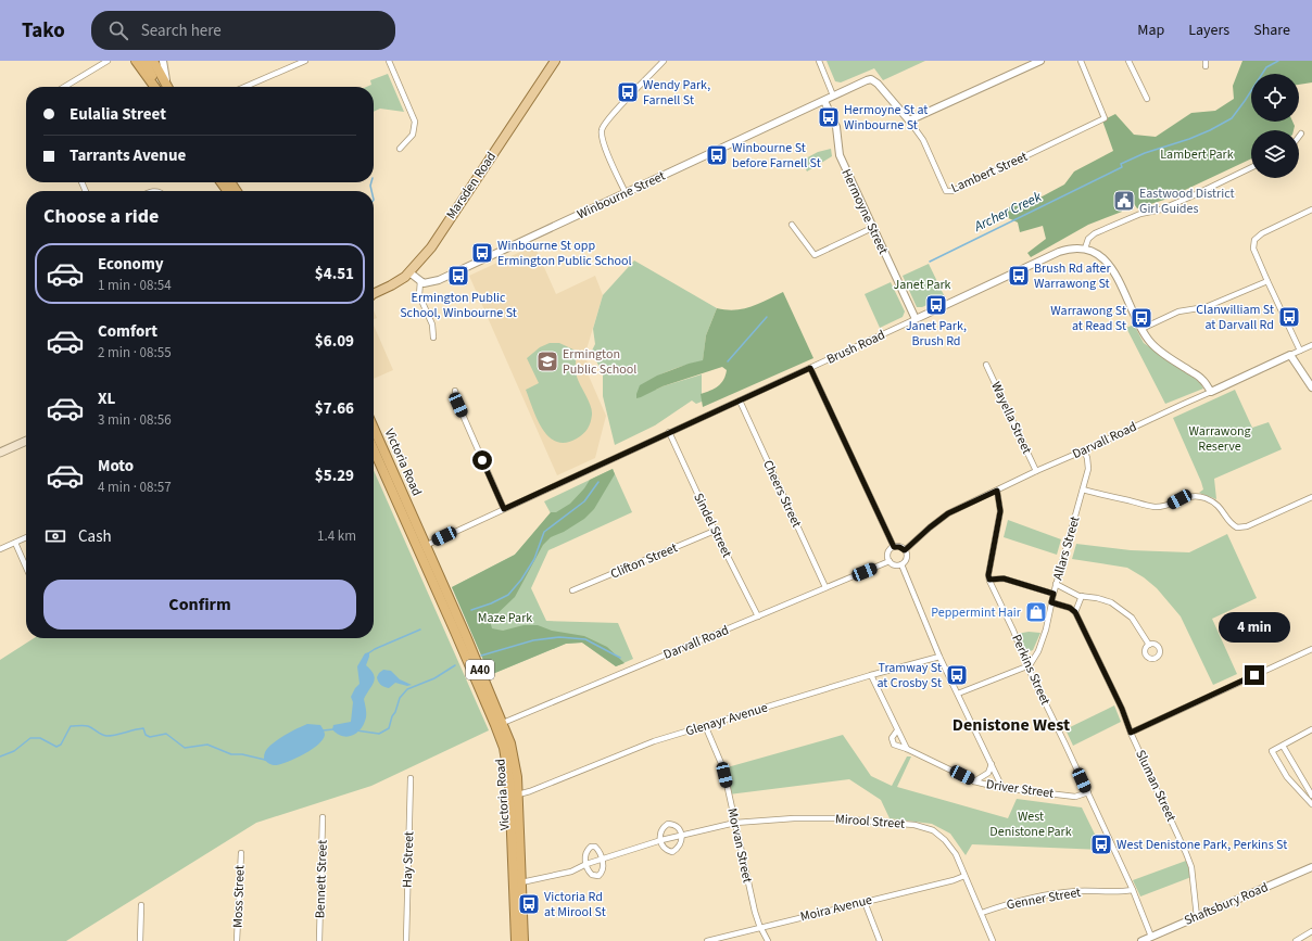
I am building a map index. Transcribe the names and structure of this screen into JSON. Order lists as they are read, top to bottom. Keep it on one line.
{"streets":{"highway":["Victoria Road","A40"],"main road":["Marsden Road"],"street":["Lambert Street","Winbourne Street","Hermoyne Street","Brush Road","Wayella Street","Darvall Road","Cheers Street","Sindel Street","Allars Street","Clifton Street","Perkins Street","Glenayr Avenue","Sluman Street","Driver Street","Mirool Street","Morvan Street","Hay Street","Bennett Street","Moss Street","Genner Street","Shaftsbury Road","Moira Avenue"]},"crossings":[["Lambert Street","Winbourne Street"],["Winbourne Street","Hermoyne Street"],["Hermoyne Street","Brush Road"],["Brush Road","Victoria Road"],["Brush Road","Cheers Street"],["Brush Road","Sindel Street"],["Wayella Street","Darvall Road"],["Darvall Road","Victoria Road"],["Darvall Road","Cheers Street"],["Darvall Road","Sindel Street"],["Darvall Road","Allars Street"],["Victoria Road","Glenayr Avenue"],["Victoria Road","Mirool Street"],["Sindel Street","Clifton Street"],["Allars Street","Perkins Street"],["Perkins Street","Driver Street"],["Perkins Street","Genner Street"],["Perkins Street","Shaftsbury Road"],["Glenayr Avenue","Driver Street"],["Glenayr Avenue","Morvan Street"],["Sluman Street","Shaftsbury Road"],["Mirool Street","Morvan Street"],["Mirool Street","Genner Street"],["Mirool Street","Moira Avenue"],["Morvan Street","Moira Avenue"]],"districts":["Denistone West"],"water":["Archer Creek"],"parks":["Lambert Park","Janet Park","Warrawong Reserve","Maze Park","West Denistone Park"],"places":{"bus stop":["Wendy Park, Farnell St","Hermoyne St at Winbourne St","Winbourne St before Farnell St","Winbourne St opp Ermington Public School","Ermington Public School, Winbourne St","Brush Rd after Warrawong St","Janet Park, Brush Rd","Clanwilliam St at Darvall Rd","Warrawong St at Read St","Tramway St at Crosby St","West Denistone Park, Perkins St","Victoria Rd at Mirool St"],"public building":["Eastwood District Girl Guides"],"school or university":["Ermington Public School"],"shop":["Peppermint Hair"]},"page":{"header":"Tako","search":"Search here","nav":["Map","Layers","Share"],"banner":["Eulalia Street","Tarrants Avenue"],"heading":"Choose a ride","list":[{"name":"Economy","note":"1 min · 08:54","value":"$4.51"},{"name":"Comfort","note":"2 min · 08:55","value":"$6.09"},{"name":"XL","note":"3 min · 08:56","value":"$7.66"},{"name":"Moto","note":"4 min · 08:57","value":"$5.29"}],"pay":["Cash","1.4 km"],"buttons":"Confirm","bubble":"4 min"}}
